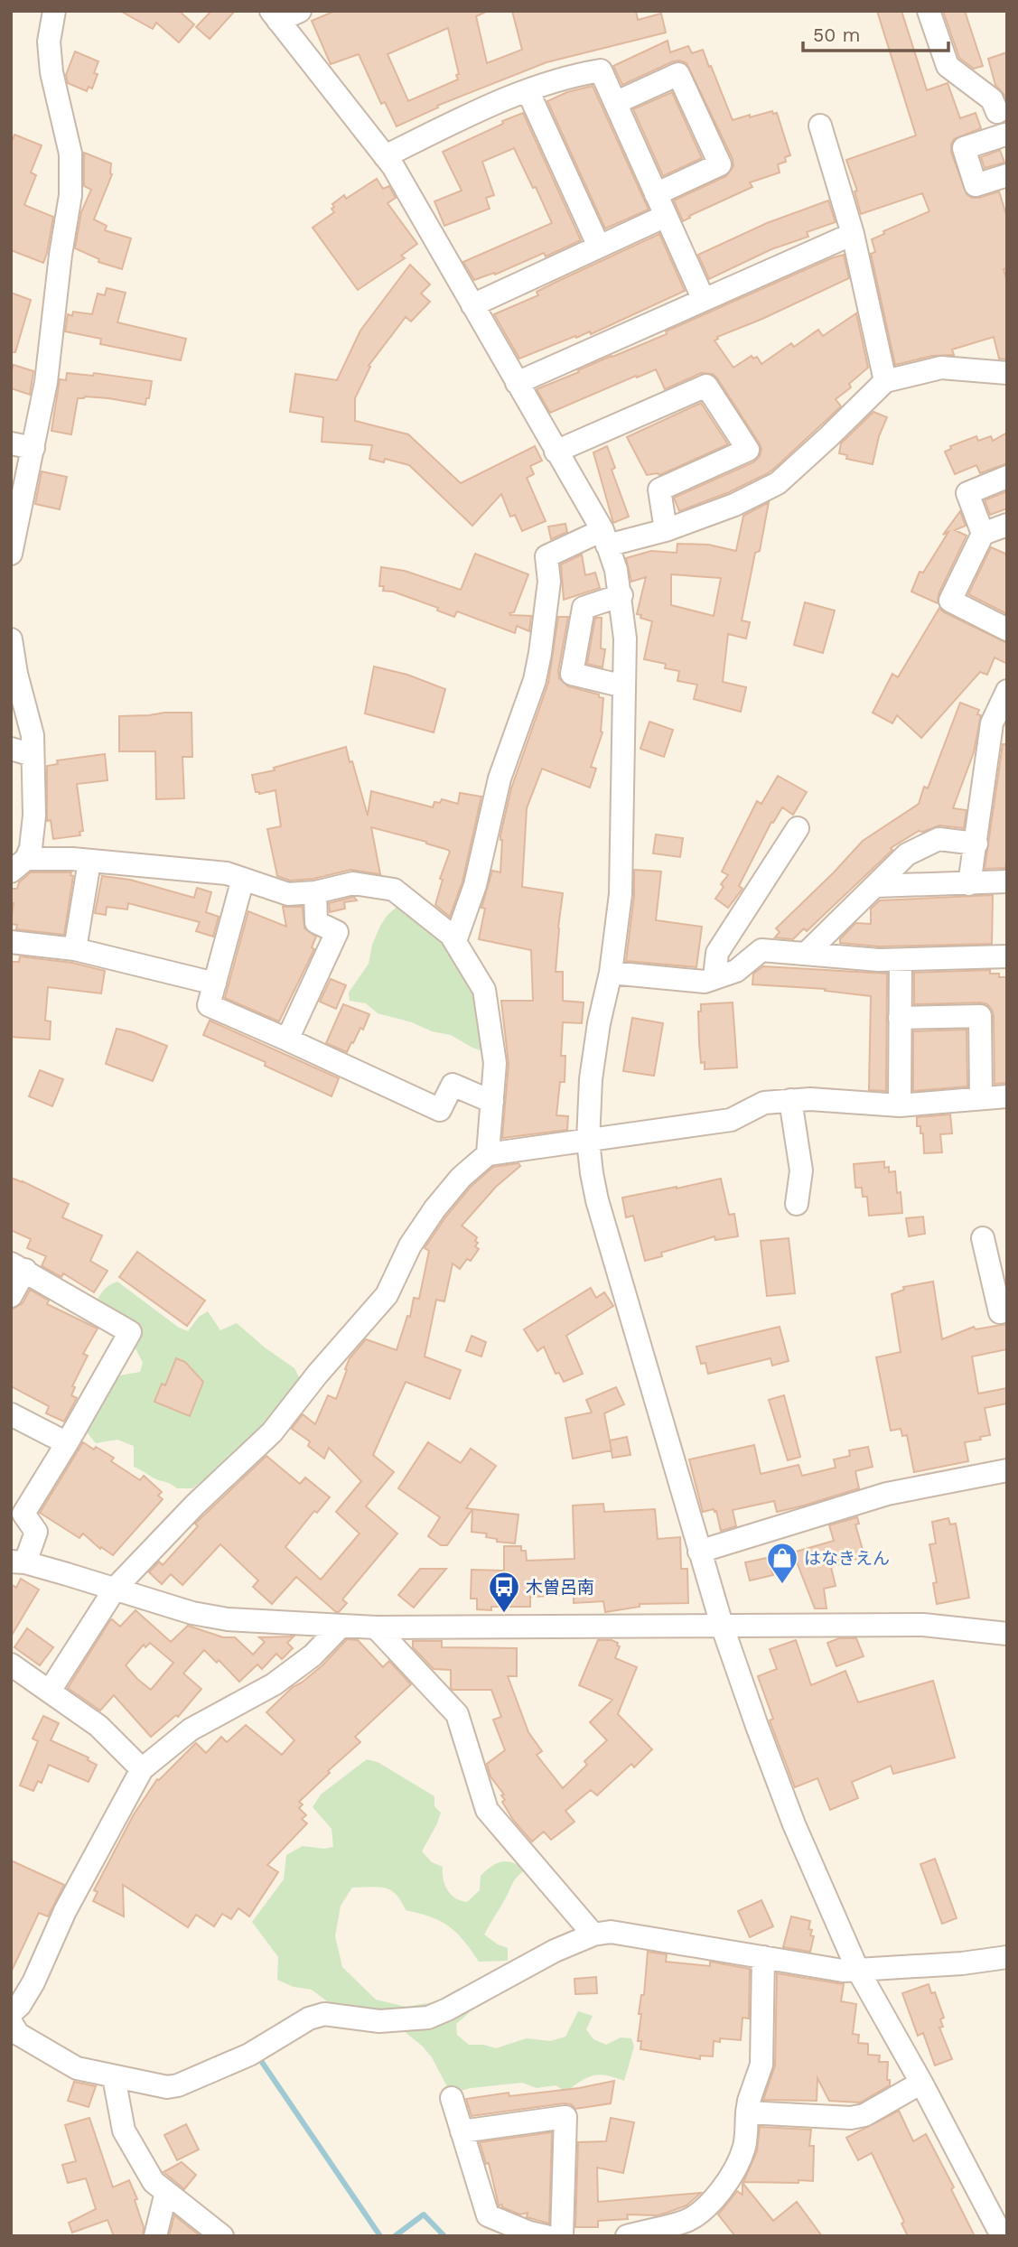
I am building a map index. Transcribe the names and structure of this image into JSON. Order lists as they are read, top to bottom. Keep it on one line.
{"places":{"shop":["はなきえん"],"bus stop":["木曽呂南"]},"scale_bar":"50 m"}
